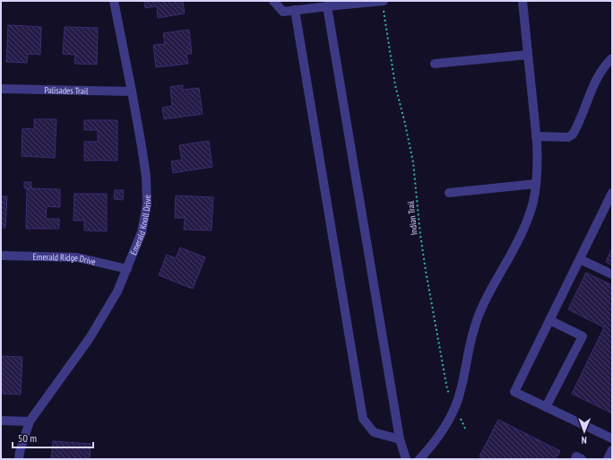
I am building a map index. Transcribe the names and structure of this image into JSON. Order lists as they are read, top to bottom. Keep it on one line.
{"streets":{"street":["Palisades Trail","Emerald Knoll Drive","Emerald Ridge Drive"],"path":["Indian Trail"]},"crossings":[["Palisades Trail","Emerald Knoll Drive"],["Emerald Knoll Drive","Emerald Ridge Drive"]],"scale_bar":"50 m","north":"bottom"}
